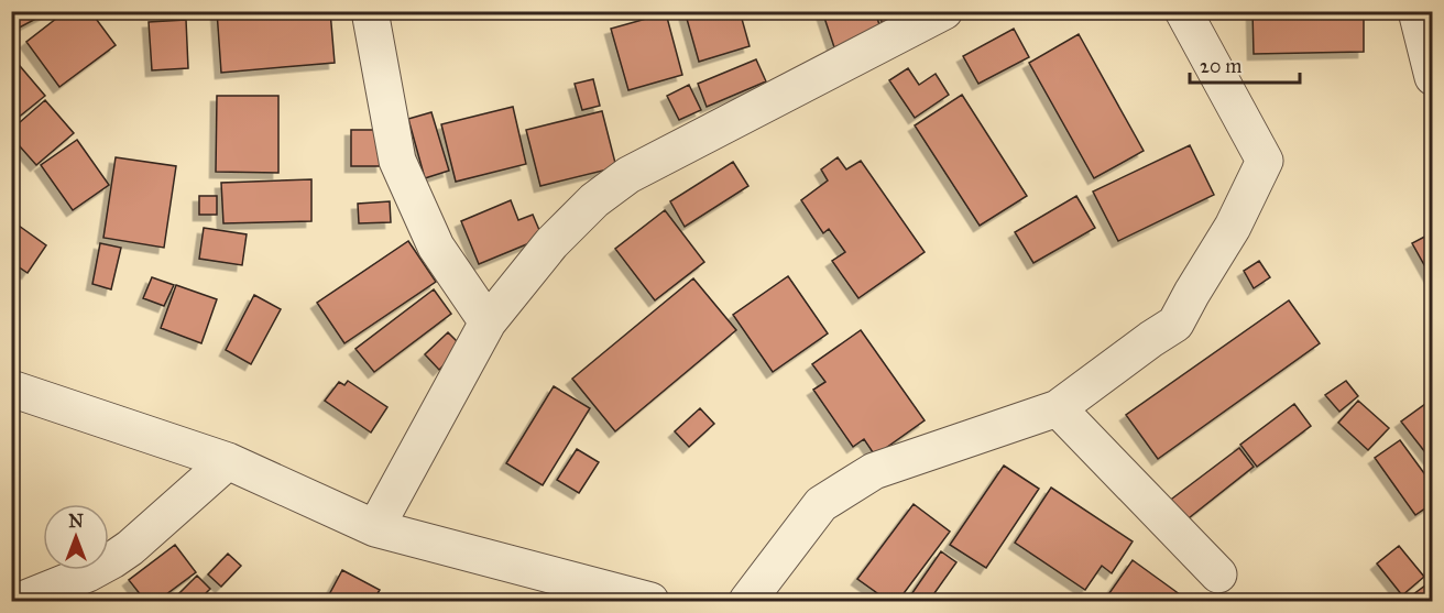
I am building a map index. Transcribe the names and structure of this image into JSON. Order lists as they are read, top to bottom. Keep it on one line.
{"scale_bar":"20 m","north":"top"}
